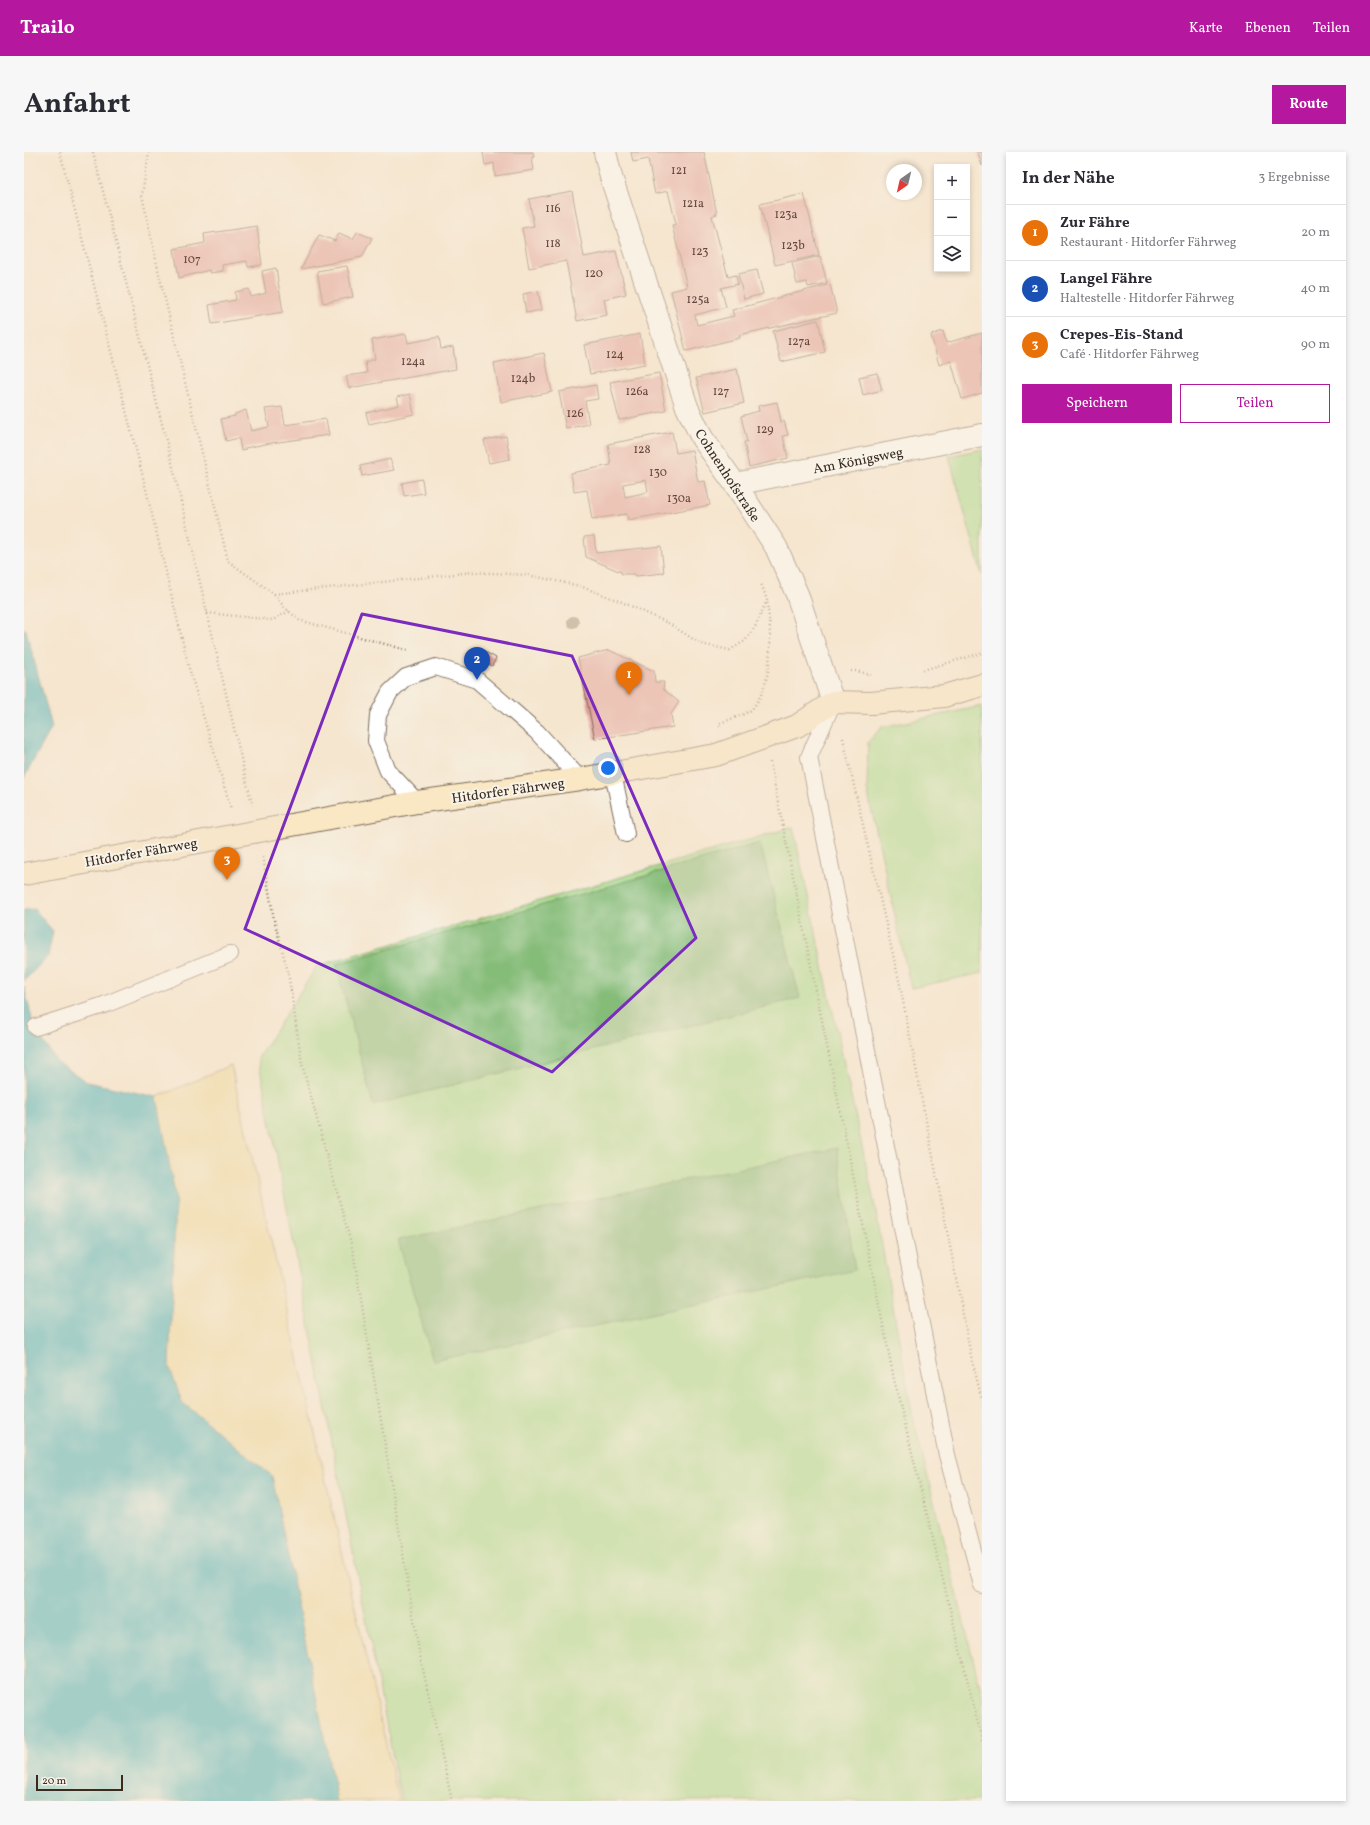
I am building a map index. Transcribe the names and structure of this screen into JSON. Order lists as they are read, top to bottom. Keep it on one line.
{"streets":{"street":["Am Königsweg","Cohnenhofstraße","Hitdorfer Fährweg"]},"crossings":[["Am Königsweg","Cohnenhofstraße"],["Cohnenhofstraße","Hitdorfer Fährweg"]],"house_numbers":["121","121a","116","123a","118","123b","123","107","120","125a","127a","124","124a","124b","126a","127","126","129","128","130","130a"],"scale_bar":"20 m","north":"bottom left","page":{"header":"Trailo","nav":["Karte","Ebenen","Teilen"],"title":"Anfahrt","buttons":["Route",["Speichern","Teilen"]],"heading":["In der Nähe","3 Ergebnisse"],"map_buttons":["+","−"],"list":[{"mark":"1","name":"Zur Fähre","note":"Restaurant · Hitdorfer Fährweg","value":"20 m"},{"mark":"2","name":"Langel Fähre","note":"Haltestelle · Hitdorfer Fährweg","value":"40 m"},{"mark":"3","name":"Crepes-Eis-Stand","note":"Café · Hitdorfer Fährweg","value":"90 m"}],"pins":["2","1","3"],"scale":"20 m"}}
